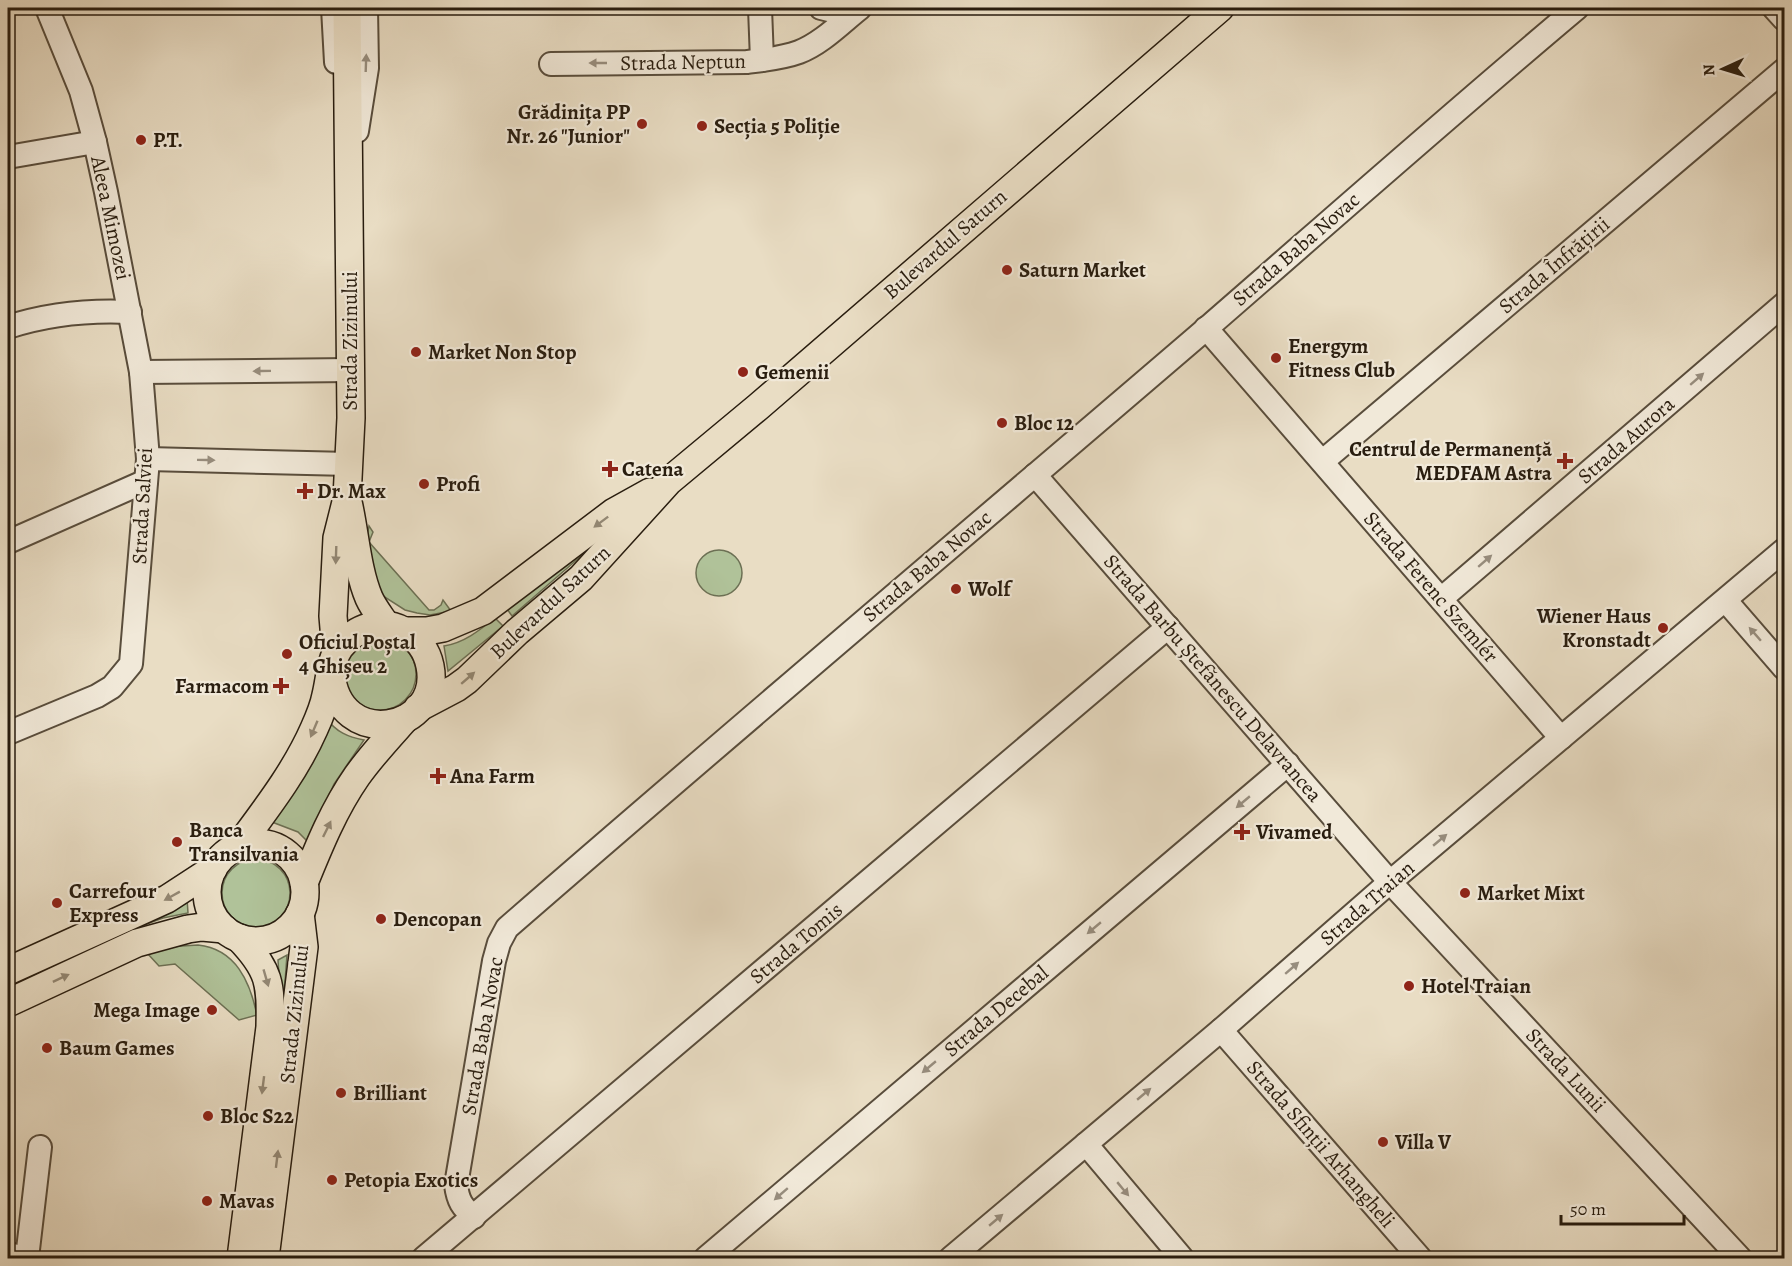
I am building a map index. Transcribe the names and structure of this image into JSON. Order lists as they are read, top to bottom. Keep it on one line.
{"streets":{"main road":["Bulevardul Saturn","Strada Zizinului"],"street":["Strada Neptun","Aleea Mimozei","Strada Baba Novac","Strada Înfrățirii","Strada Aurora","Strada Salviei","Strada Ferenc Szemlér","Strada Barbu Ștefănescu Delavrancea","Strada Traian","Strada Tomis","Strada Decebal","Strada Lunii","Strada Sfinții Arhangheli"]},"crossings":[["Aleea Mimozei","Strada Salviei"],["Bulevardul Saturn","Strada Zizinului"],["Strada Baba Novac","Strada Ferenc Szemlér"],["Strada Baba Novac","Strada Barbu Ștefănescu Delavrancea"],["Strada Baba Novac","Strada Tomis"],["Strada Înfrățirii","Strada Ferenc Szemlér"],["Strada Aurora","Strada Ferenc Szemlér"],["Strada Ferenc Szemlér","Strada Traian"],["Strada Barbu Ștefănescu Delavrancea","Strada Traian"],["Strada Barbu Ștefănescu Delavrancea","Strada Tomis"],["Strada Barbu Ștefănescu Delavrancea","Strada Decebal"],["Strada Barbu Ștefănescu Delavrancea","Strada Lunii"],["Strada Traian","Strada Lunii"],["Strada Traian","Strada Sfinții Arhangheli"]],"one_way":["Strada Neptun","Strada Aurora","Strada Traian","Strada Decebal"],"places":{"other":["Grădinița PP Nr. 26 \"Junior\"","Secția 5 Poliție","P.T.","Saturn Market","Market Non Stop","Energym Fitness Club","Gemenii","Bloc 12","Profi","Wolf","Wiener Haus Kronstadt","Oficiul Poștal 4 Ghișeu 2","Banca Transilvania","Market Mixt","Carrefour Express","Dencopan","Hotel Traian","Mega Image","Baum Games","Brilliant","Bloc S22","Villa V","Petopia Exotics","Mavas"],"health":["Centrul de Permanență MEDFAM Astra","Catena","Dr. Max","Farmacom","Ana Farm","Vivamed"]},"scale_bar":"50 m","north":"left"}
